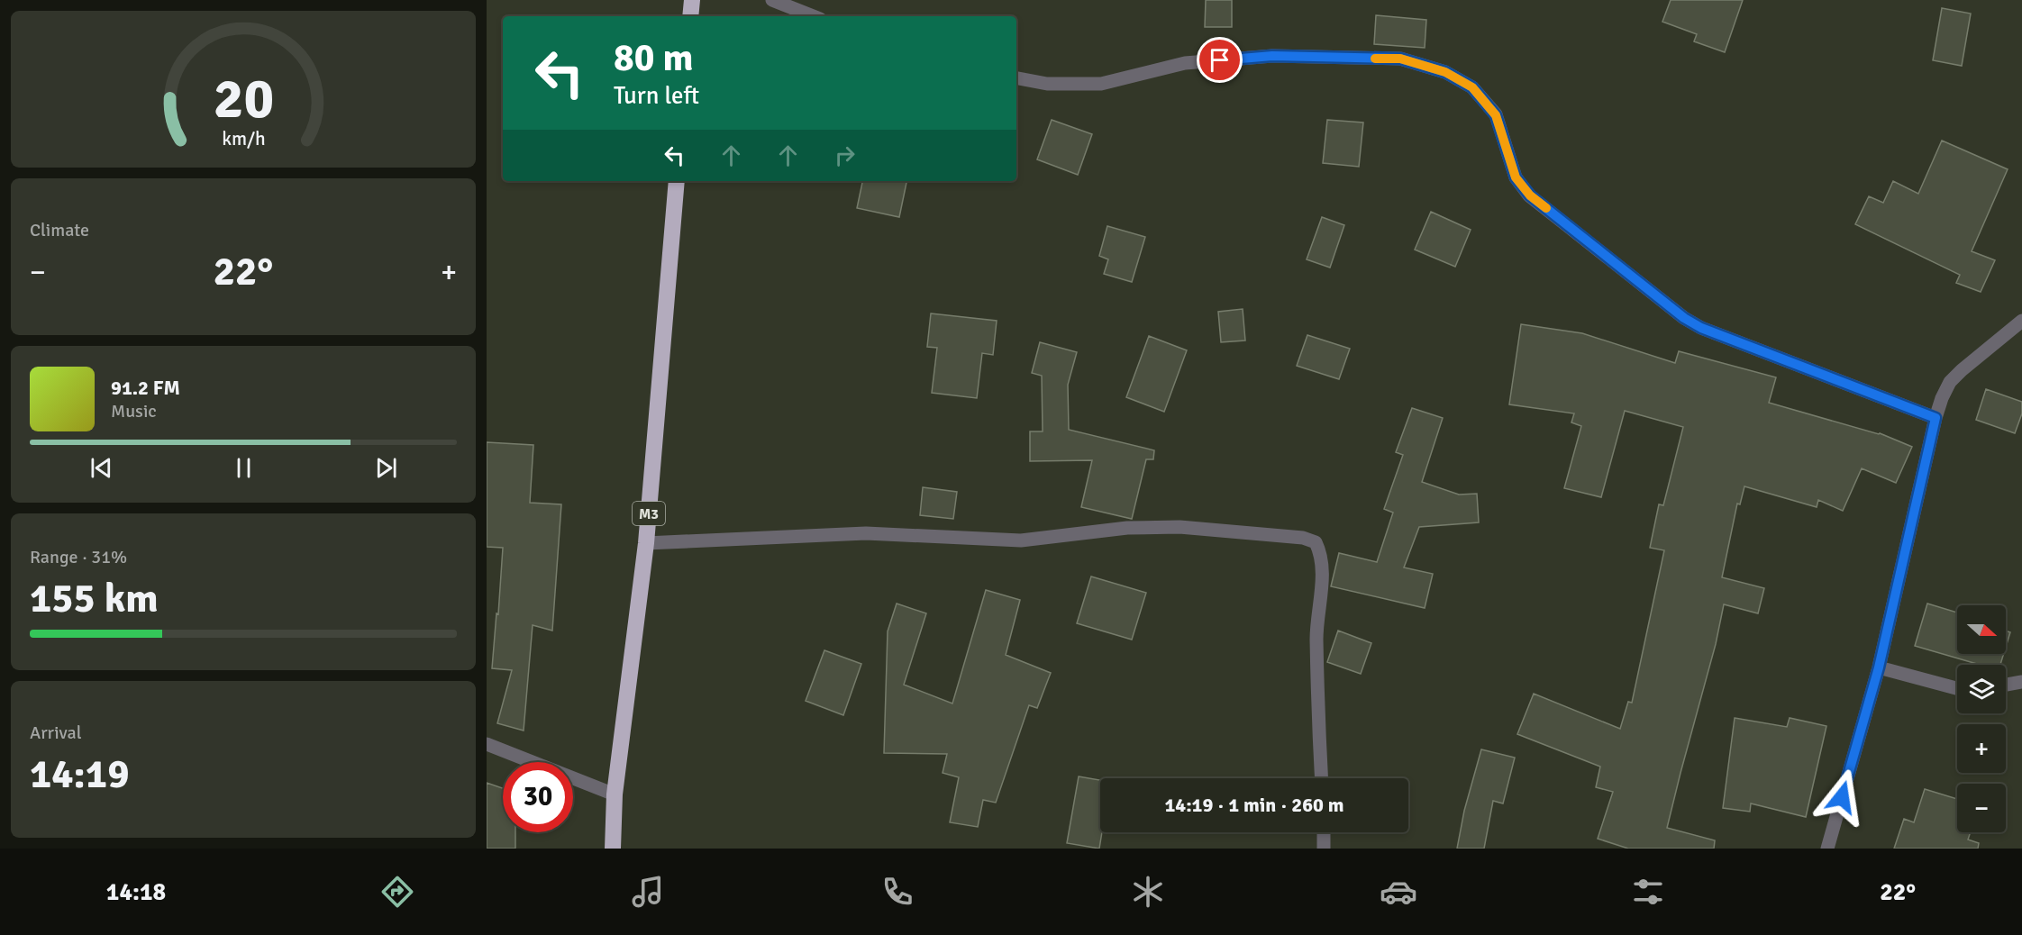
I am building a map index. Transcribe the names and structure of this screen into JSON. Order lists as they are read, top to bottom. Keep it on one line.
{"streets":{"highway":["M3"]},"north":"right","page":{"turn":["80 m","Turn left"],"tile":["Climate",["Range · 31%","155 km"],["Arrival","14:19"]],"heat":["−","22°","+"],"song":["91.2 FM","Music"],"map_buttons":["+","−"],"limit":"30","trip":"14:19 · 1 min · 260 m","tabs":["14:18","22°"],"gauge":["20","km/h"]}}
